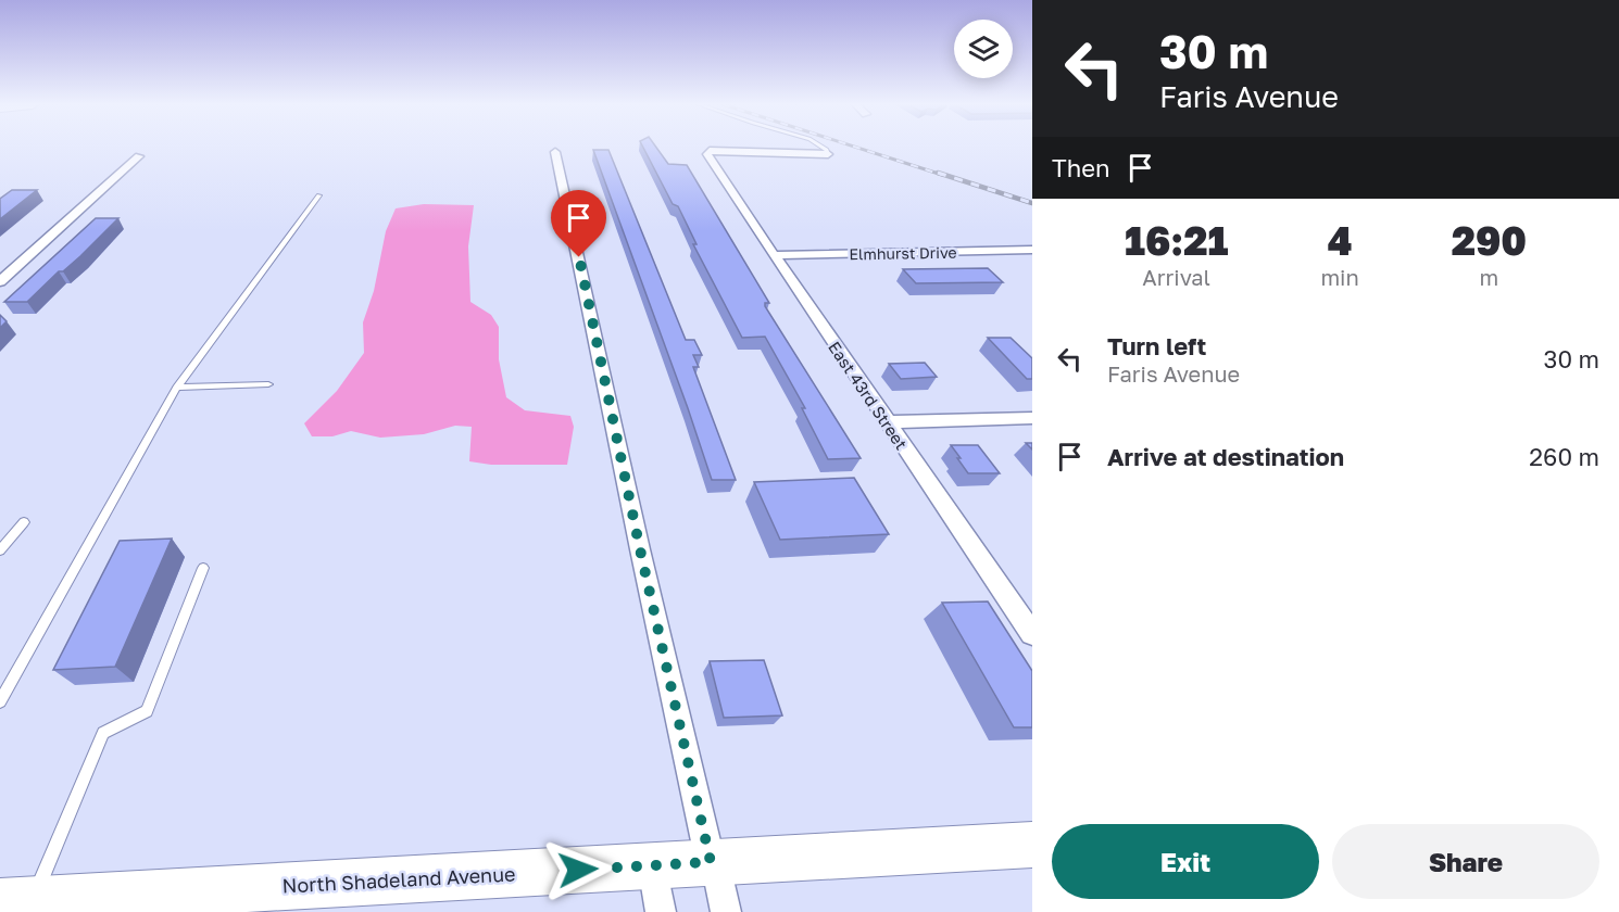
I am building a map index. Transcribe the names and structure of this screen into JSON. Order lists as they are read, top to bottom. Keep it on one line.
{"streets":{"main road":["North Shadeland Avenue"],"street":["Elmhurst Drive","East 43rd Street"]},"crossings":[["Elmhurst Drive","East 43rd Street"]],"page":{"turn":["30 m","Faris Avenue"],"then":"Then","eta":["16:21","Arrival","4","min","290","m"],"list":[{"name":"Turn left","note":"Faris Avenue","value":"30 m"},{"name":"Arrive at destination","value":"260 m"}],"buttons":["Exit","Share"]}}
